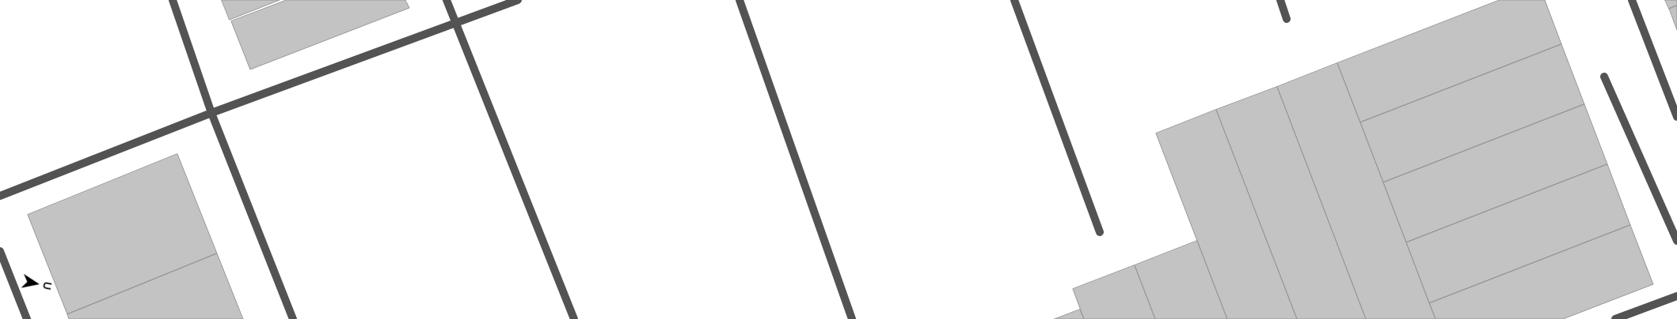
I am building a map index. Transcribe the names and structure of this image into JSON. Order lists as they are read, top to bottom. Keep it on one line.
{"north":"right"}
